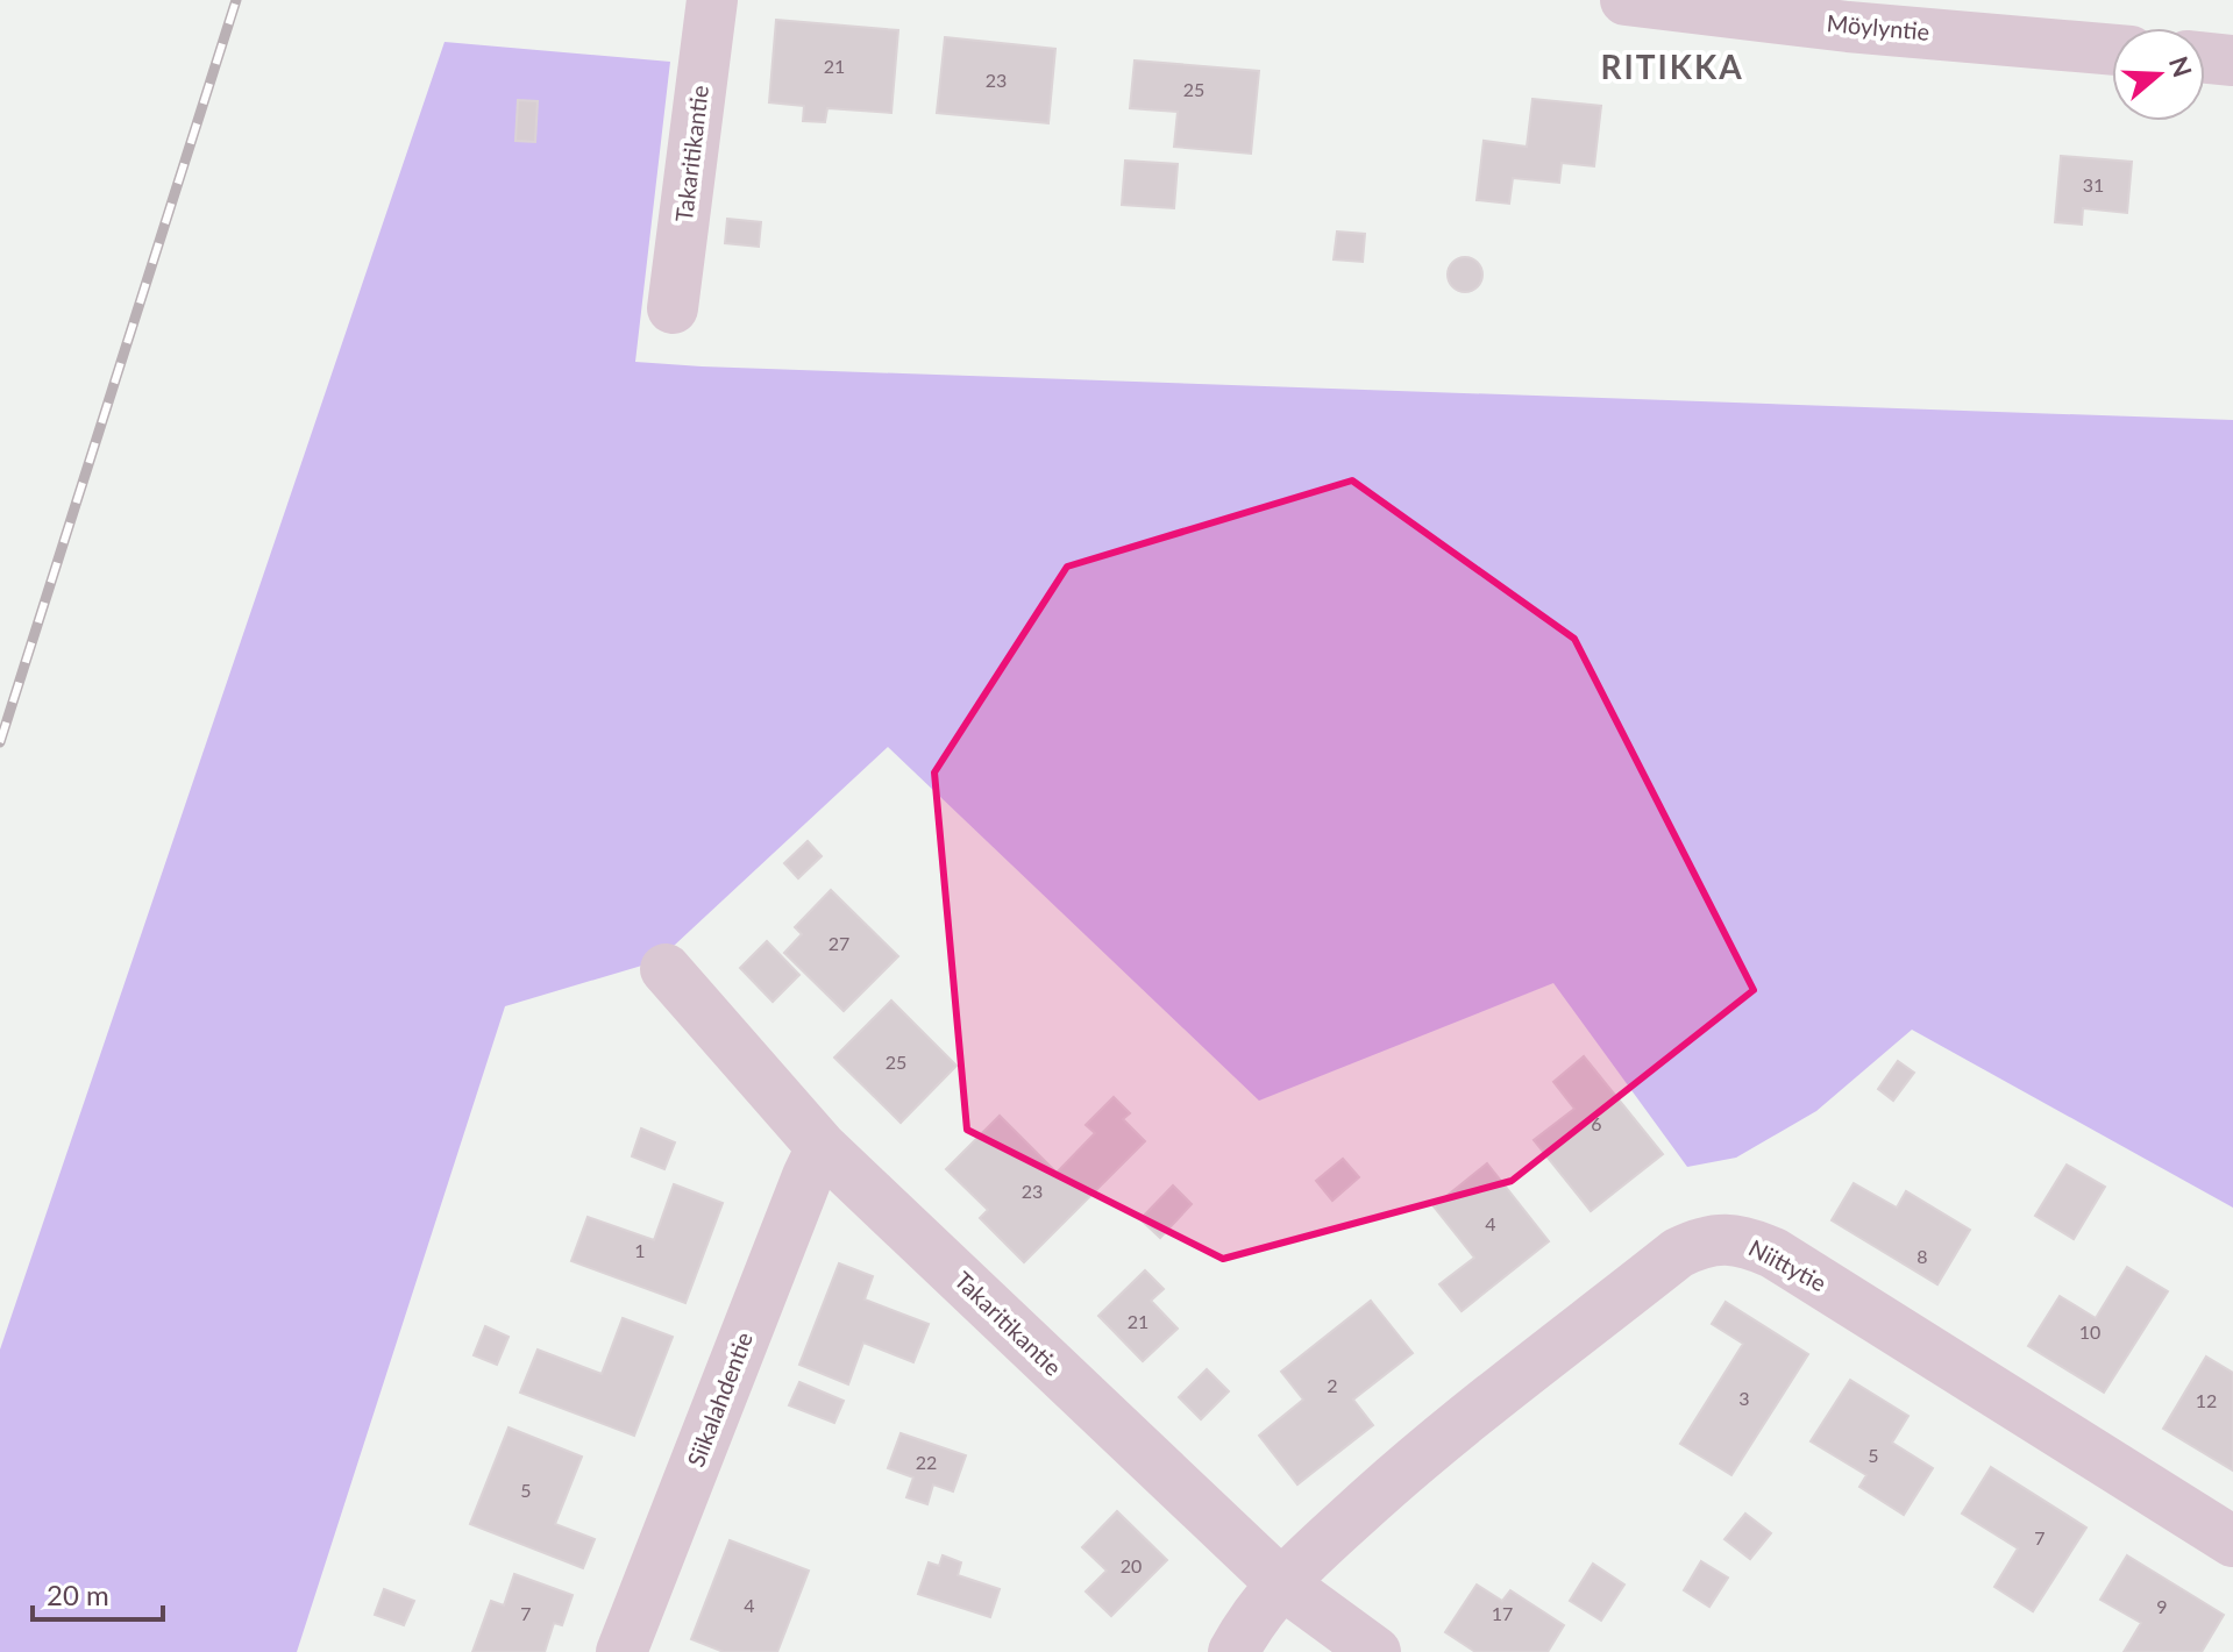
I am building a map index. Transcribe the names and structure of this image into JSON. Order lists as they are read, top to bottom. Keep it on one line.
{"streets":{"street":["Möylyntie","Takaritikantie","Niittytie","Siikalahdentie"]},"crossings":[["Takaritikantie","Niittytie"],["Takaritikantie","Siikalahdentie"]],"districts":["RITIKKA"],"house_numbers":["21","23","25","31","27","25","6","23","4","1","8","21","10","2","3","12","5","22","5","7","20","4","9","7","17"],"scale_bar":"20 m","north":"right"}
